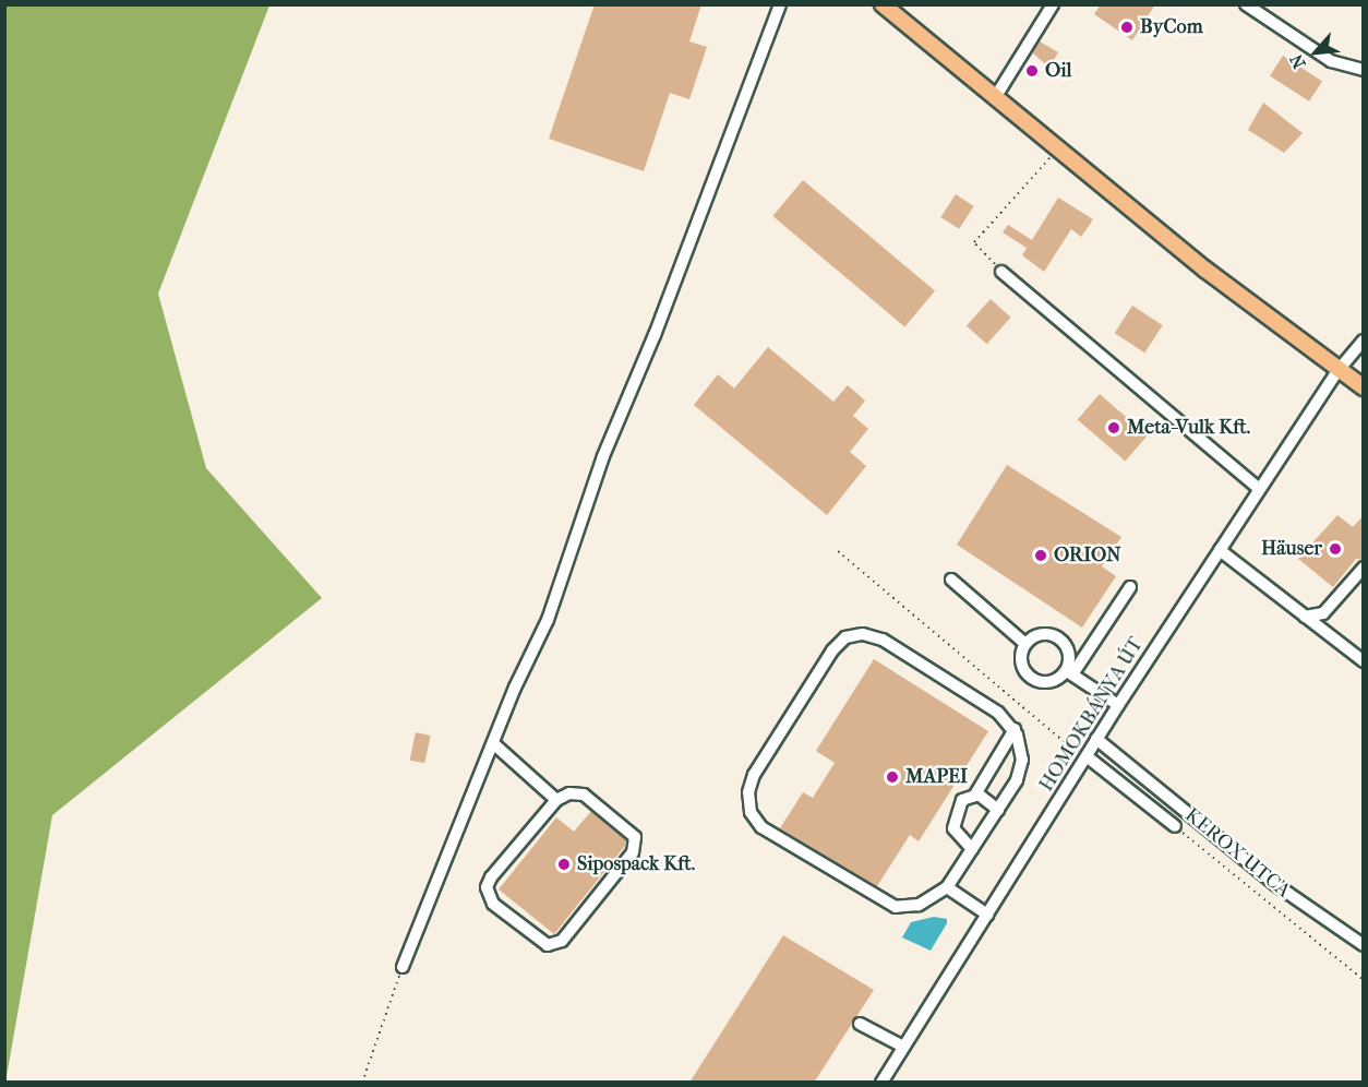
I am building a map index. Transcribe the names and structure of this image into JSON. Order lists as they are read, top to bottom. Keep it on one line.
{"streets":{"street":["HOMOKBÁNYA ÚT","KEROX UTCA"]},"crossings":[["HOMOKBÁNYA ÚT","KEROX UTCA"]],"places":["ByCom","Oil","Meta-Vulk Kft.","Häuser","ORION","MAPEI","Sipospack Kft."],"north":"bottom left"}
